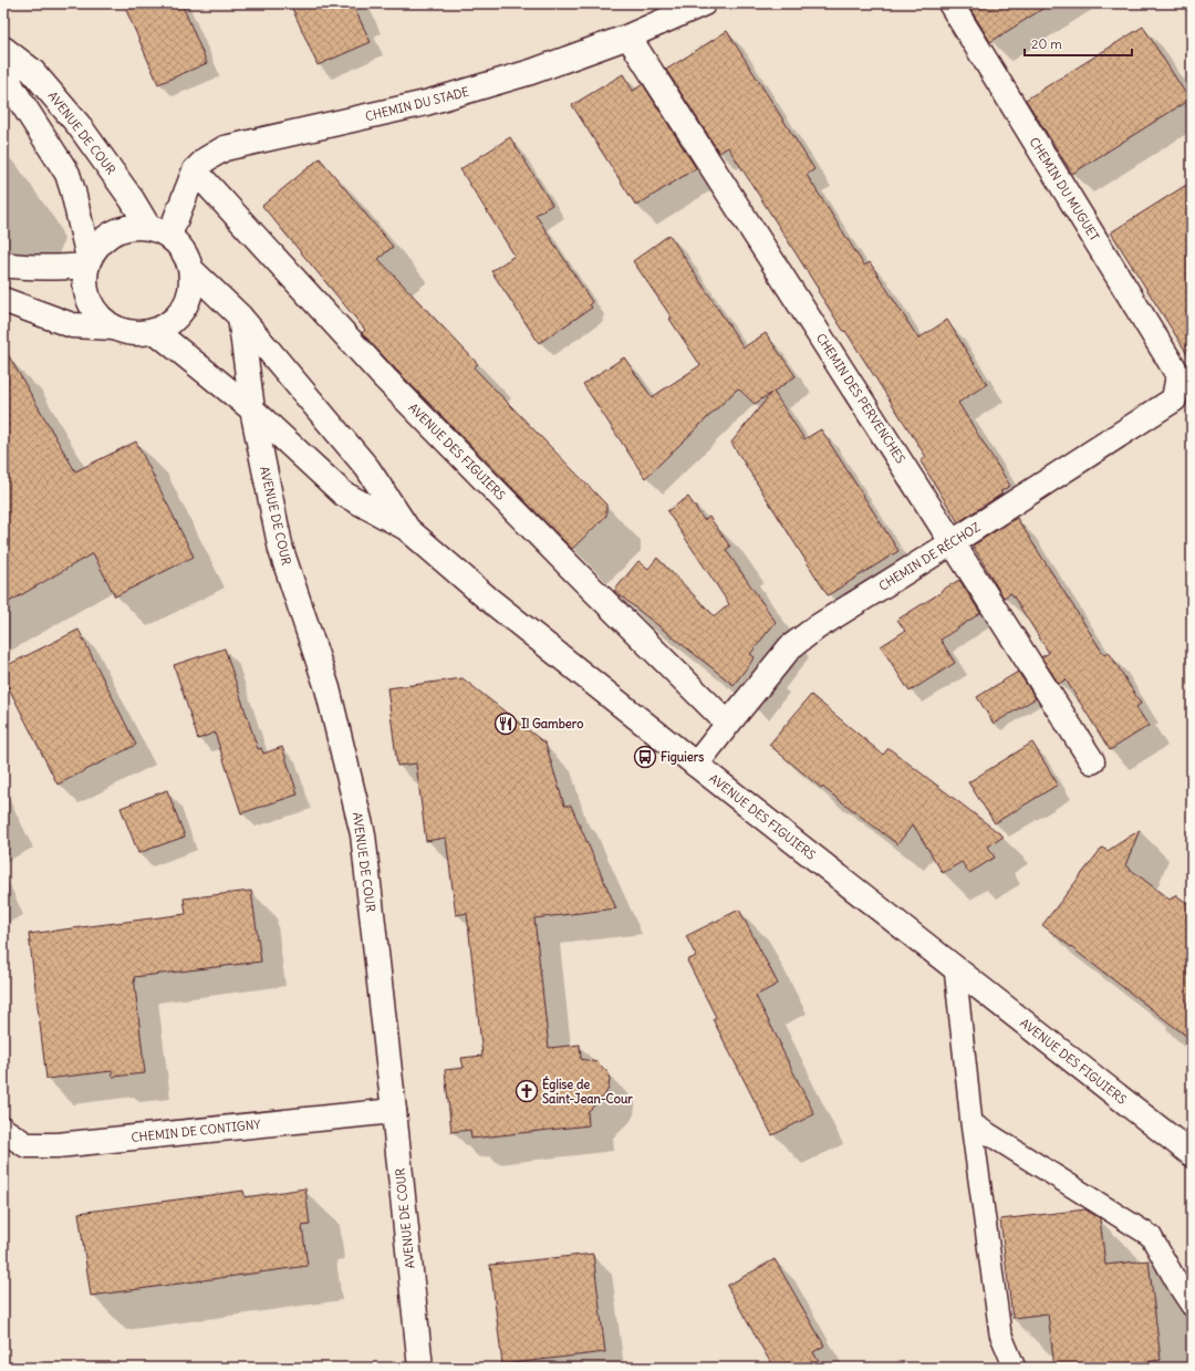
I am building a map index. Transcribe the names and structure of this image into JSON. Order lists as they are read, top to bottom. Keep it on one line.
{"streets":{"street":["CHEMIN DU STADE","AVENUE DE COUR","CHEMIN DU MUGUET","CHEMIN DES PERVENCHES","AVENUE DES FIGUIERS","CHEMIN DE RÉCHOZ","CHEMIN DE CONTIGNY"]},"crossings":[["CHEMIN DU STADE","AVENUE DE COUR"],["CHEMIN DU STADE","CHEMIN DES PERVENCHES"],["CHEMIN DU STADE","AVENUE DES FIGUIERS"],["AVENUE DE COUR","AVENUE DES FIGUIERS"],["AVENUE DE COUR","CHEMIN DE CONTIGNY"],["CHEMIN DU MUGUET","CHEMIN DE RÉCHOZ"],["CHEMIN DES PERVENCHES","CHEMIN DE RÉCHOZ"],["AVENUE DES FIGUIERS","CHEMIN DE RÉCHOZ"]],"places":{"restaurant":["Il Gambero"],"bus stop":["Figuiers"],"church":["Église de Saint-Jean-Cour"]},"scale_bar":"20 m"}
